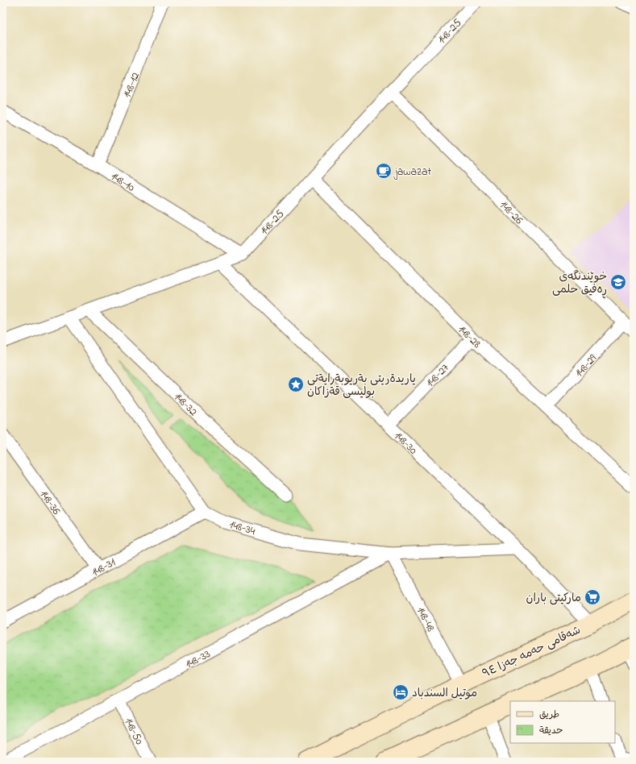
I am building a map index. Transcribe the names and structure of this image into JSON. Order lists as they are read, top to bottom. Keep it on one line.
{"streets":{"main road":["شەقامی حەمە جەزا ٩٤"],"street":["148-25","148-12","148-10","148-26","148-28","148-29","148-27","148-32","148-30","148-36","148-34","148-31","148-48","148-33","148-50"]},"crossings":[["148-25","148-10"],["148-25","148-26"],["148-25","148-28"],["148-25","148-32"],["148-25","148-30"],["148-25","148-34"],["148-12","148-10"],["148-26","148-29"],["148-28","148-29"],["148-28","148-27"],["148-27","148-30"],["148-30","148-34"],["148-30","شەقامی حەمە جەزا ٩٤"],["148-36","148-31"],["148-34","148-31"],["148-34","148-48"],["148-34","148-33"],["148-48","شەقامی حەمە جەزا ٩٤"],["148-48","148-33"],["148-33","148-50"]],"places":{"cafe":["jawazat"],"school or university":["خوێندنگەی ڕەفیق حلمی"],"place":["ياريدةريتى بةريوبةرايةتى بوليسى قةزاكان"],"supermarket":["ماركيتى باران"],"hotel":["موتيل السندباد"]},"legend":["طريق","حديقة"]}
